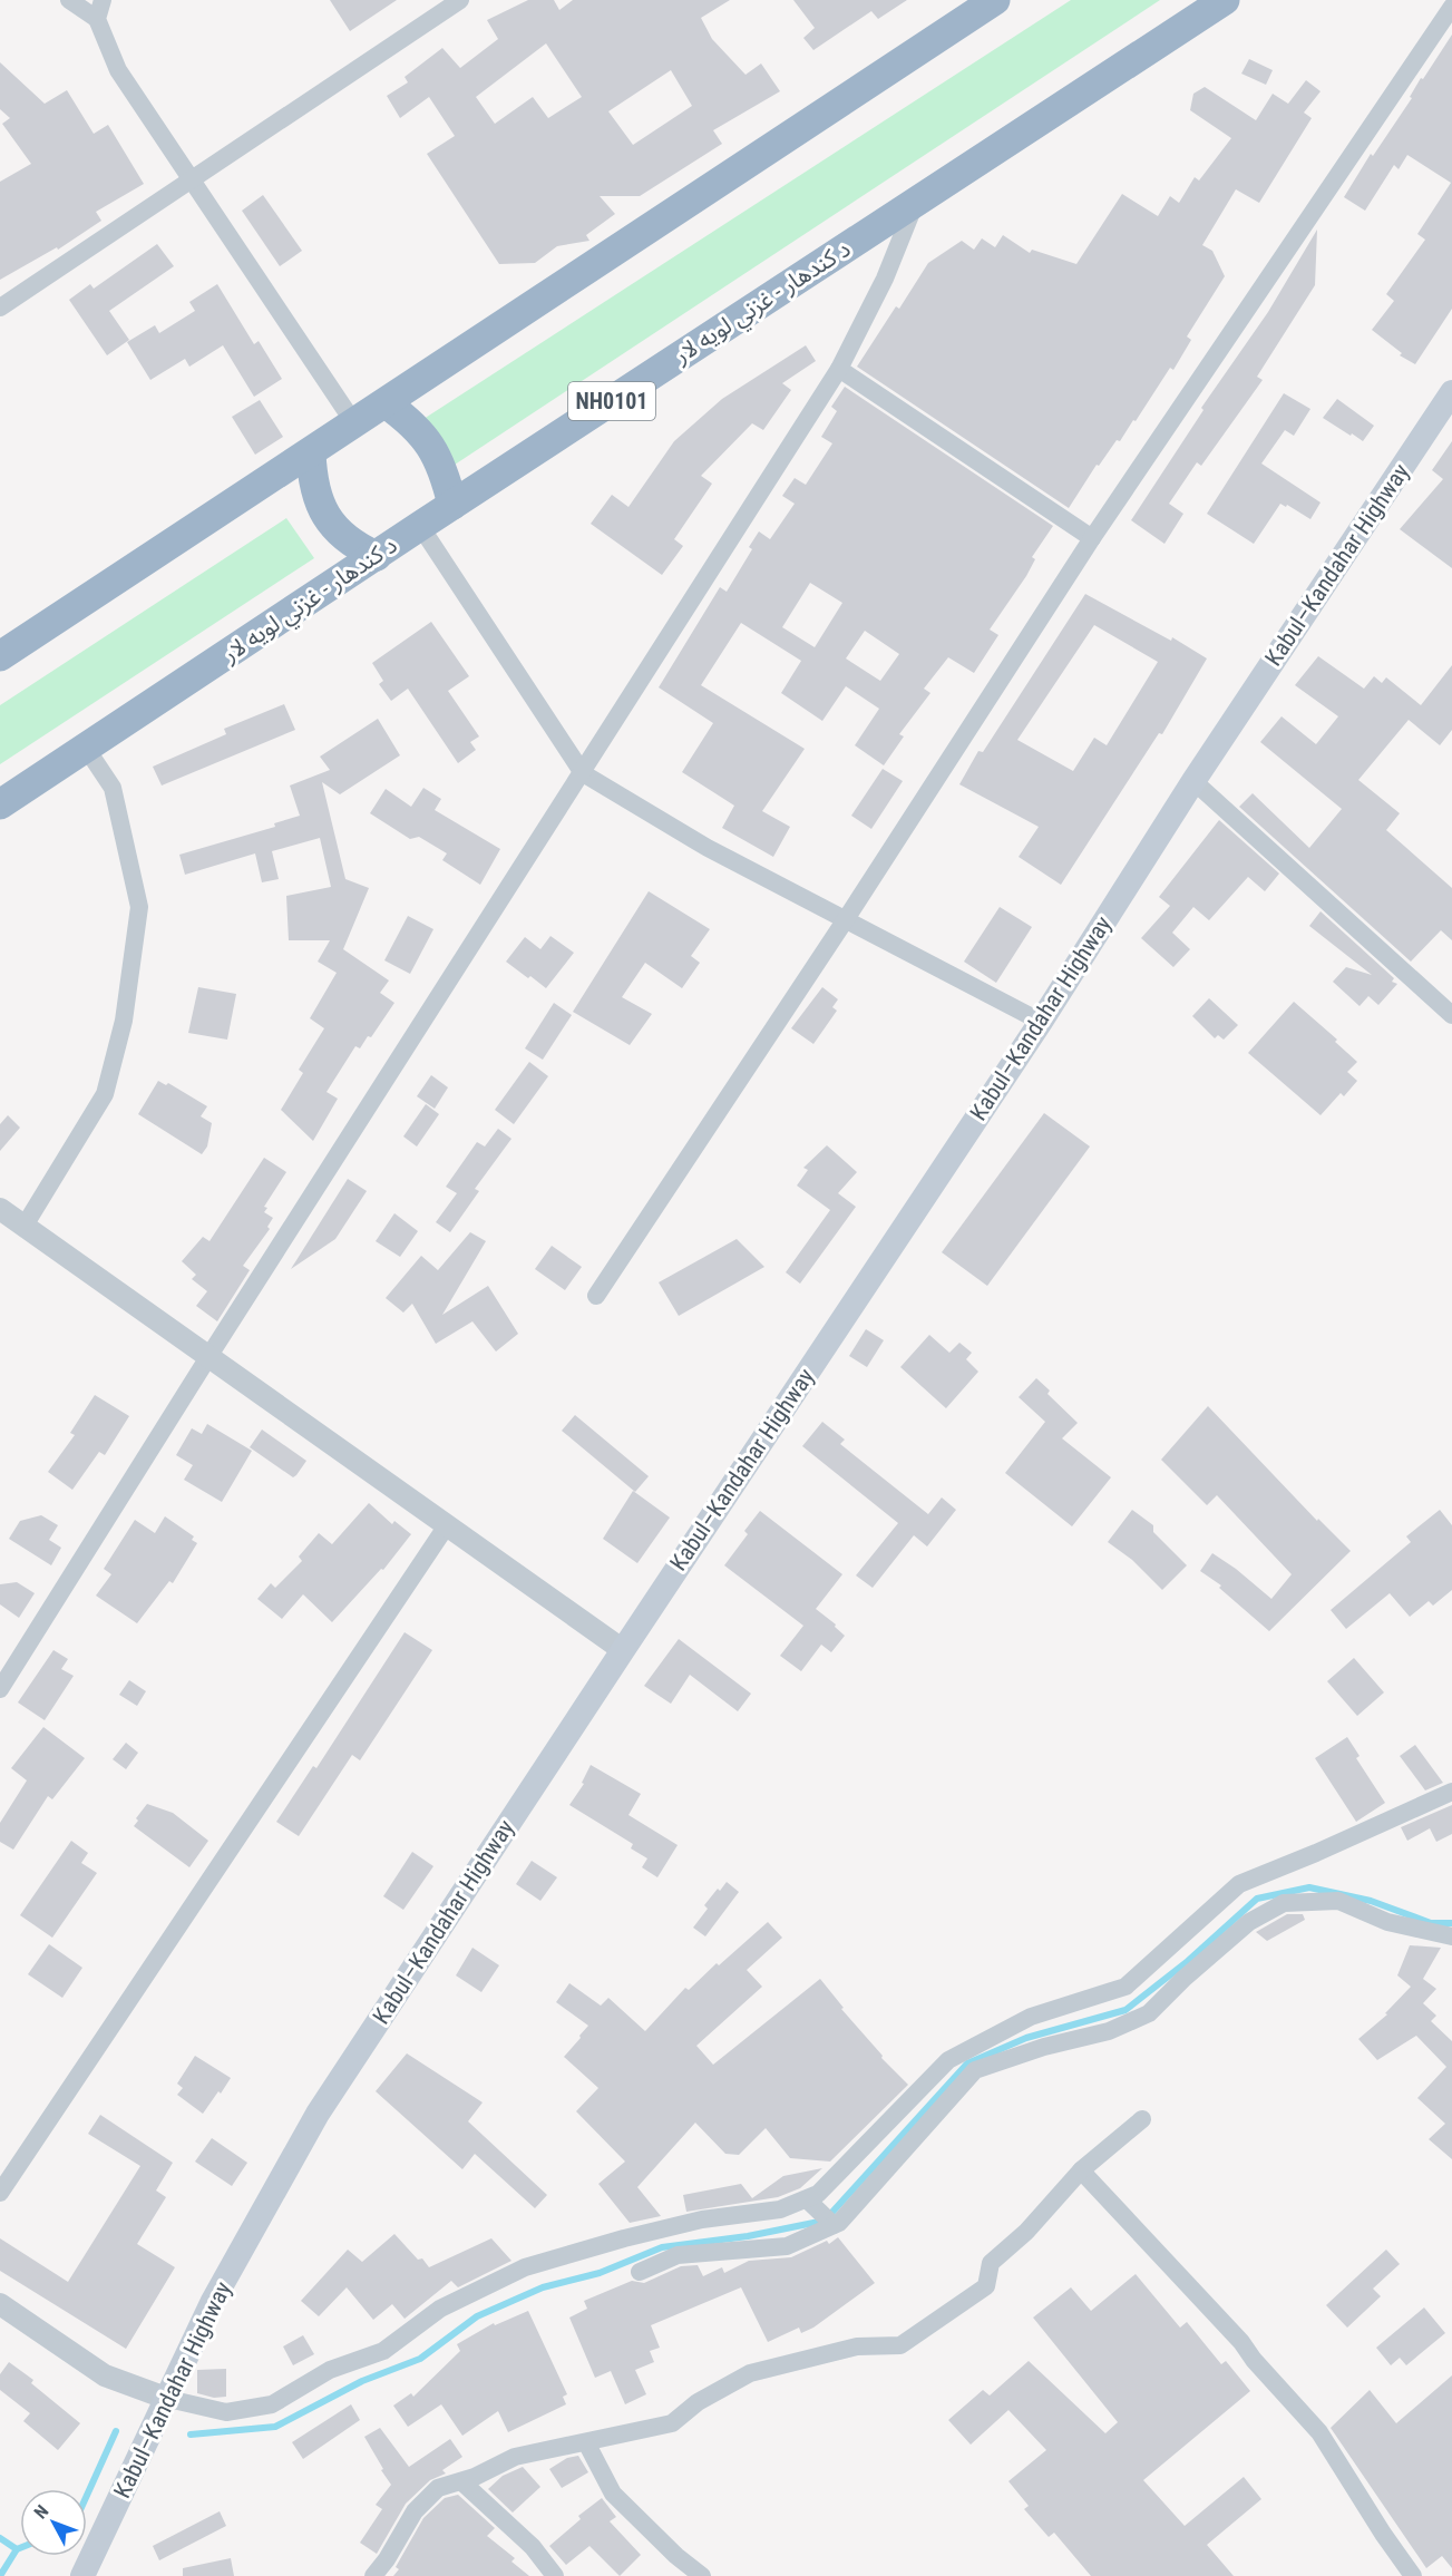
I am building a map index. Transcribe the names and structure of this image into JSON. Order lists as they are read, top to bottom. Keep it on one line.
{"streets":{"highway":["د کندهار - غزني لويه لار","NH0101"],"main road":["Kabul–Kandahar Highway"]},"north":"top left"}
